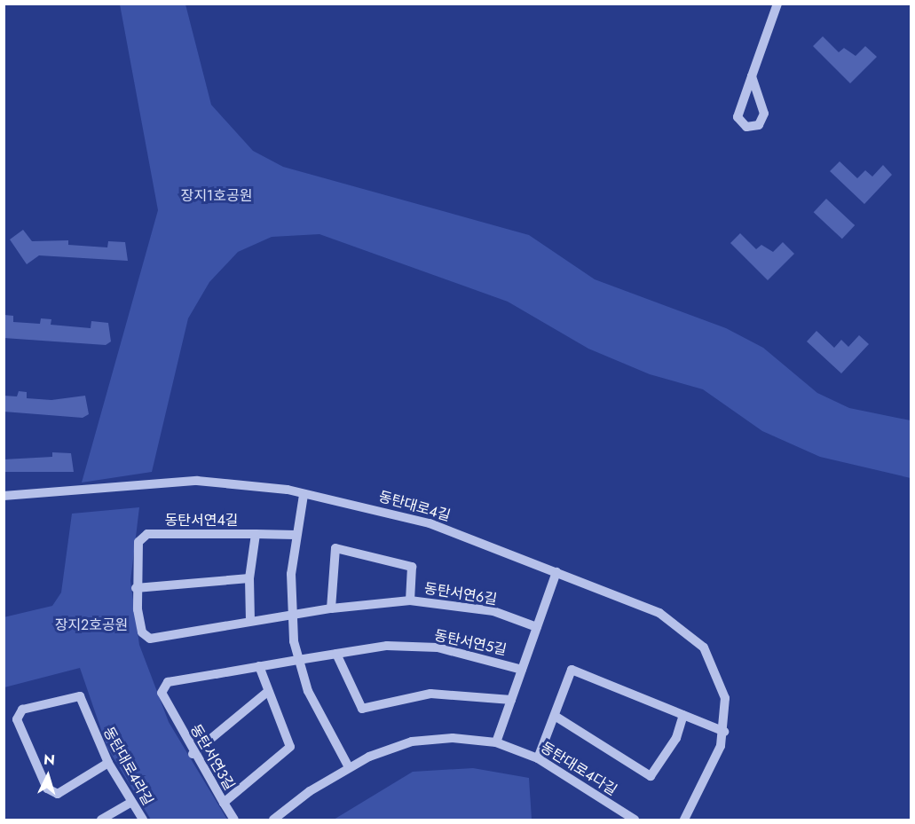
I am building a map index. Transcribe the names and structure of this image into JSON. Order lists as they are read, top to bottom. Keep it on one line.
{"streets":{"street":["동탄대로4길","동탄서연4길","동탄서연6길","동탄서연5길","동탄서연3길","동탄대로4라길","동탄대로4다길"]},"crossings":[["동탄서연4길","동탄서연6길"],["동탄서연5길","동탄서연3길"]],"parks":["장지1호공원","장지2호공원"],"north":"top"}
